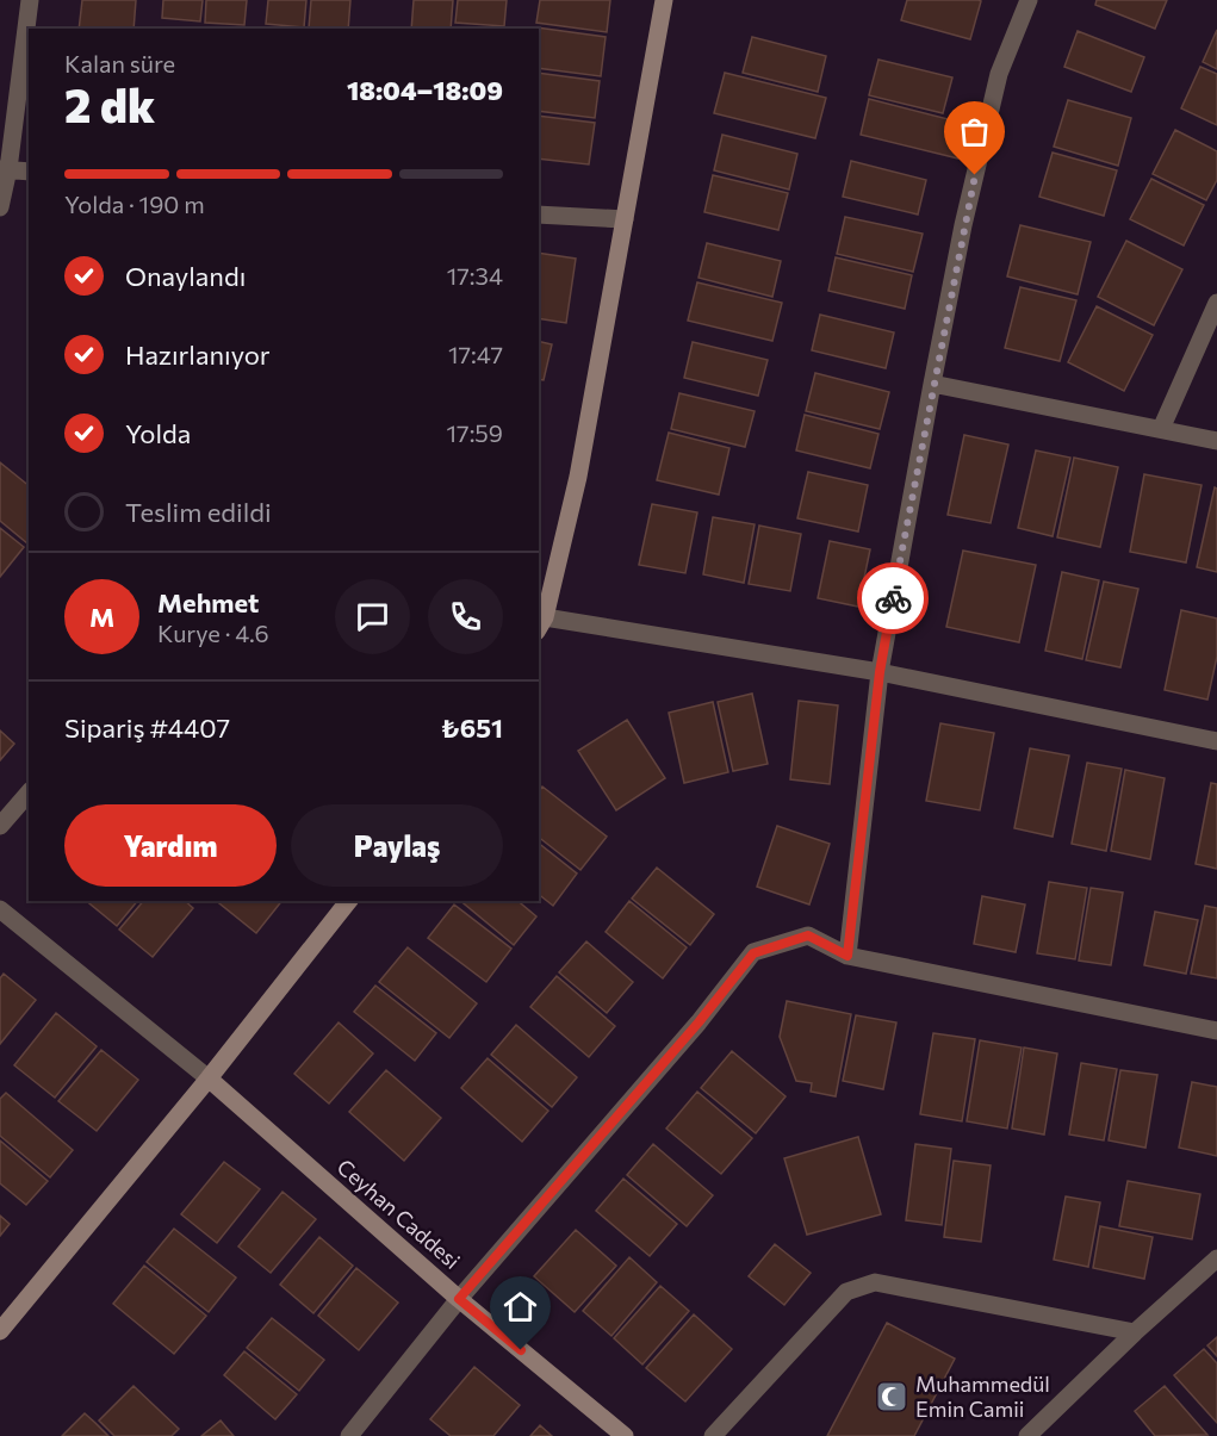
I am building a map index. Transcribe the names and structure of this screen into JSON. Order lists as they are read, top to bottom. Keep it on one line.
{"streets":{"main road":["Ceyhan Caddesi"]},"places":{"mosque":["Muhammedül Emin Camii"]},"page":{"heading":["2 dk","Kalan süre","18:04–18:09"],"panel":["Mehmet","Kurye · 4.6","Sipariş #4407","₺651"],"bar":"Yolda · 190 m","list":[["Onaylandı","17:34"],["Hazırlanıyor","17:47"],["Yolda","17:59"],"Teslim edildi"],"round":"M","buttons":["Yardım","Paylaş"]}}
